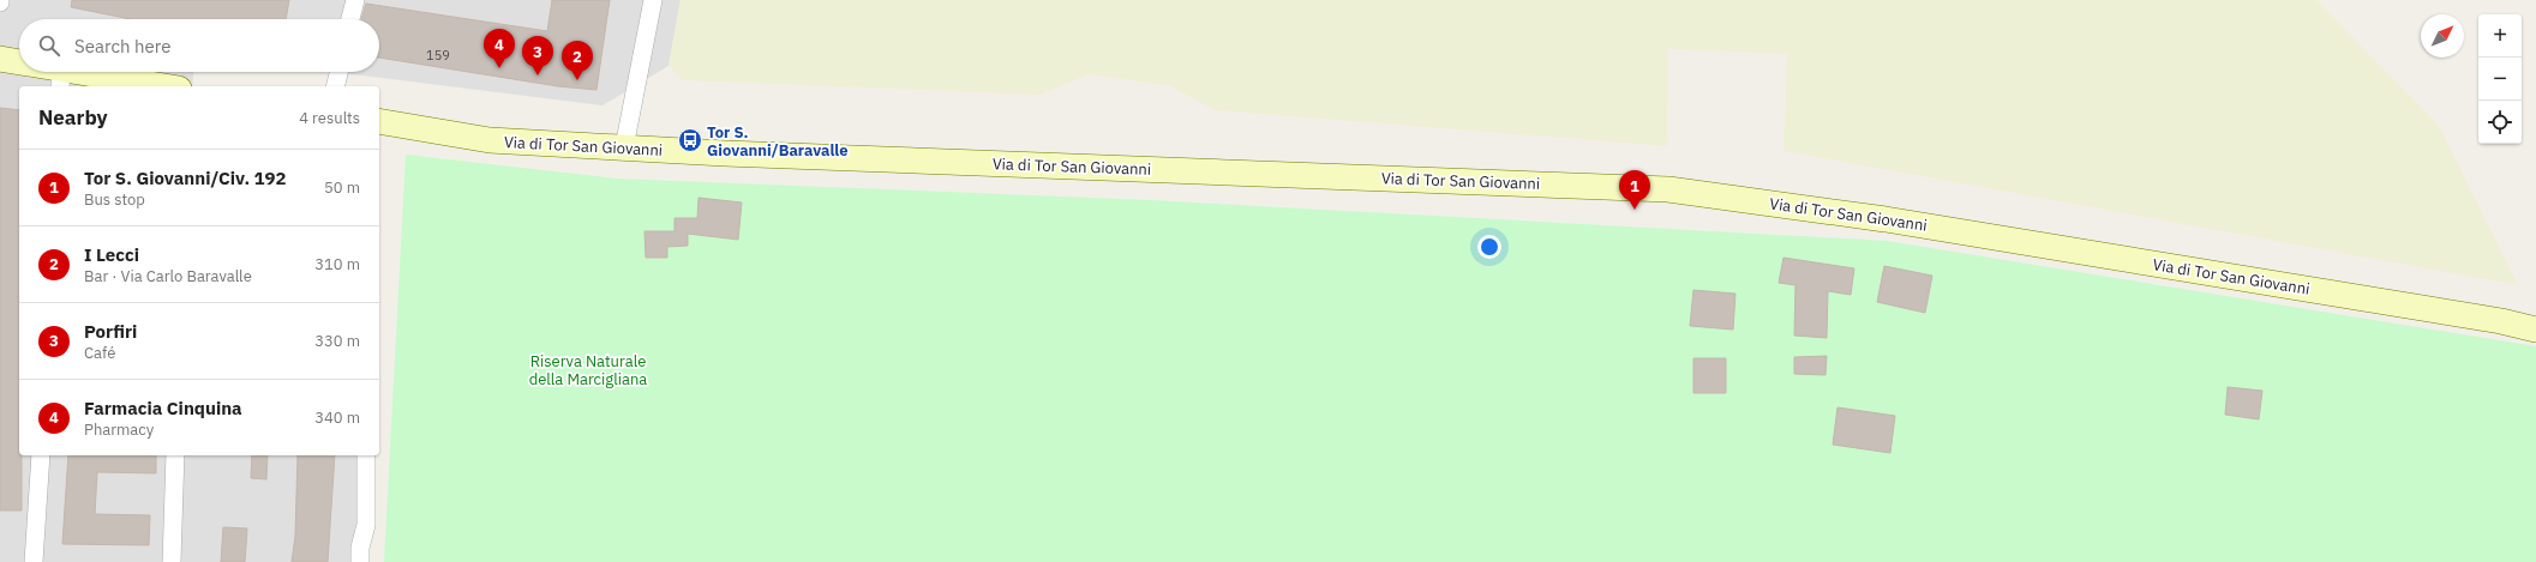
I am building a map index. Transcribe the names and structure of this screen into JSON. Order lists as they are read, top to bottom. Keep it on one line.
{"streets":{"street":["Via di Tor San Giovanni"]},"parks":["Riserva Naturale della Marcigliana"],"places":{"bus stop":["Tor S. Giovanni/Baravalle"]},"house_numbers":["159"],"north":"top right","page":{"map_buttons":["+","−"],"search":"Search here","pins":["4","3","2","1"],"heading":["Nearby","4 results"],"list":[{"mark":"1","name":"Tor S. Giovanni/Civ. 192","note":"Bus stop","value":"50 m"},{"mark":"2","name":"I Lecci","note":"Bar · Via Carlo Baravalle","value":"310 m"},{"mark":"3","name":"Porfiri","note":"Café","value":"330 m"},{"mark":"4","name":"Farmacia Cinquina","note":"Pharmacy","value":"340 m"}]}}
